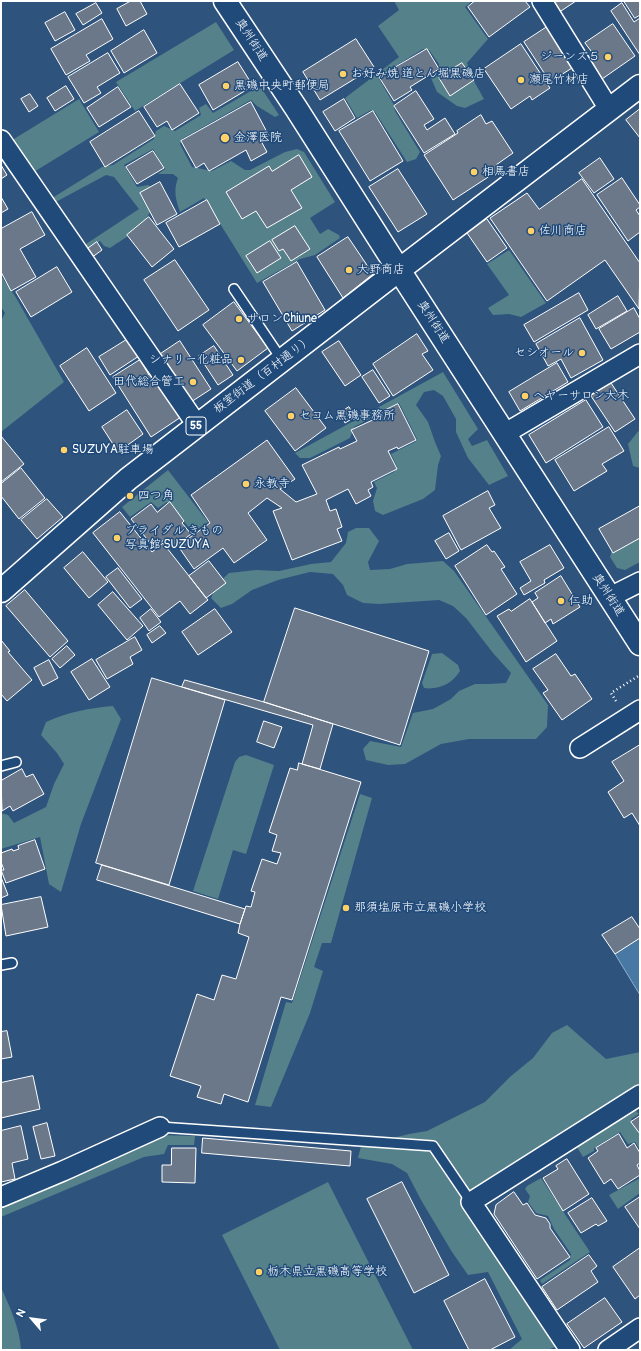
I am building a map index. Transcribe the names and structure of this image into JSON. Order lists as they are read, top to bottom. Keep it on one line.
{"streets":{"main road":["奥州街道","板室街道（百村通り）","55"]},"crossings":[["奥州街道","板室街道（百村通り）"]],"places":["ジーンズ５","お好み焼 道とん堀黒磯店","瀬尾竹材店","黒磯中央町郵便局","金澤医院","相馬書店","佐川商店","大野商店","サロンChiune","セシオール","シナリー化粧品","田代総合管工","ヘヤーサロン大木","セコム黒磯事務所","SUZUYA駐車場","永教寺","四つ角","ブライダル きもの 写真館 SUZUYA","仁助","那須塩原市立黒磯小学校","栃木県立黒磯高等学校"],"north":"top left"}
